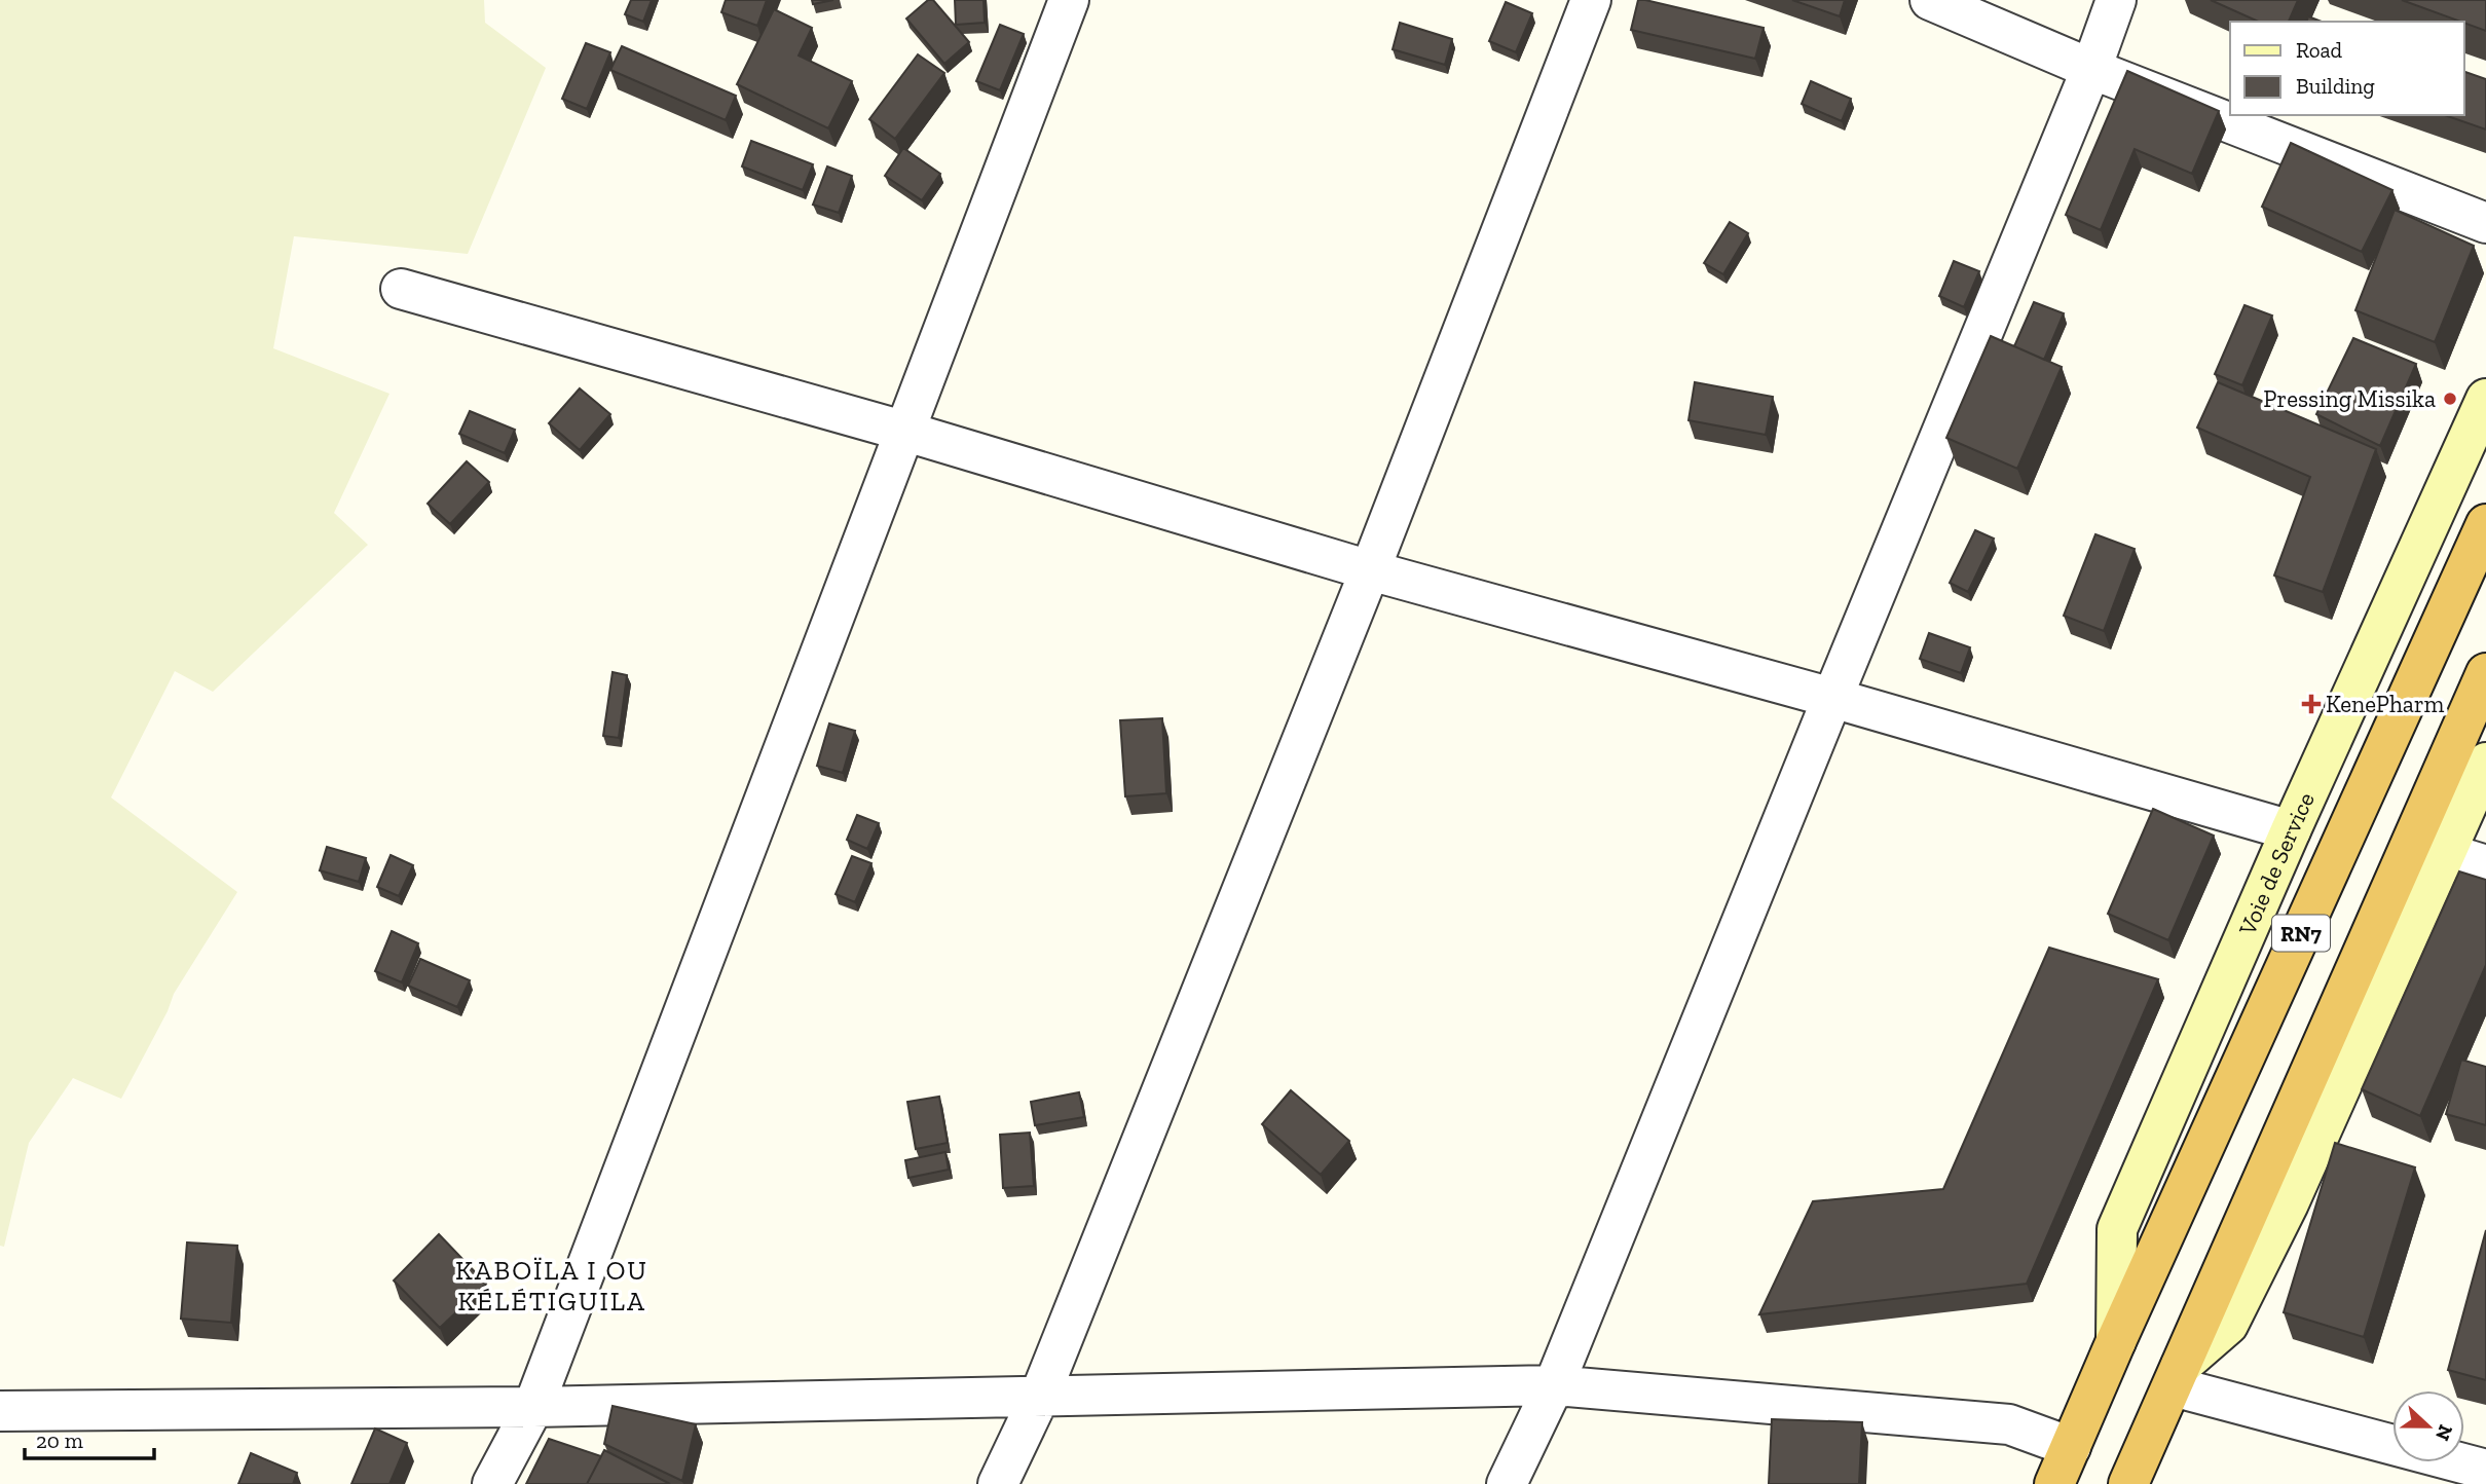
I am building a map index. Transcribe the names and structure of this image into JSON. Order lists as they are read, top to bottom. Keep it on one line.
{"streets":{"highway":["RN7"],"main road":["Voie de Service"]},"crossings":[["Voie de Service","RN7"]],"districts":["KABOÏLA I OU KÉLÉTIGUILA"],"places":{"other":["Pressing Missika"],"health":["KenePharm"]},"legend":["Road","Building"],"scale_bar":"20 m","north":"right"}
